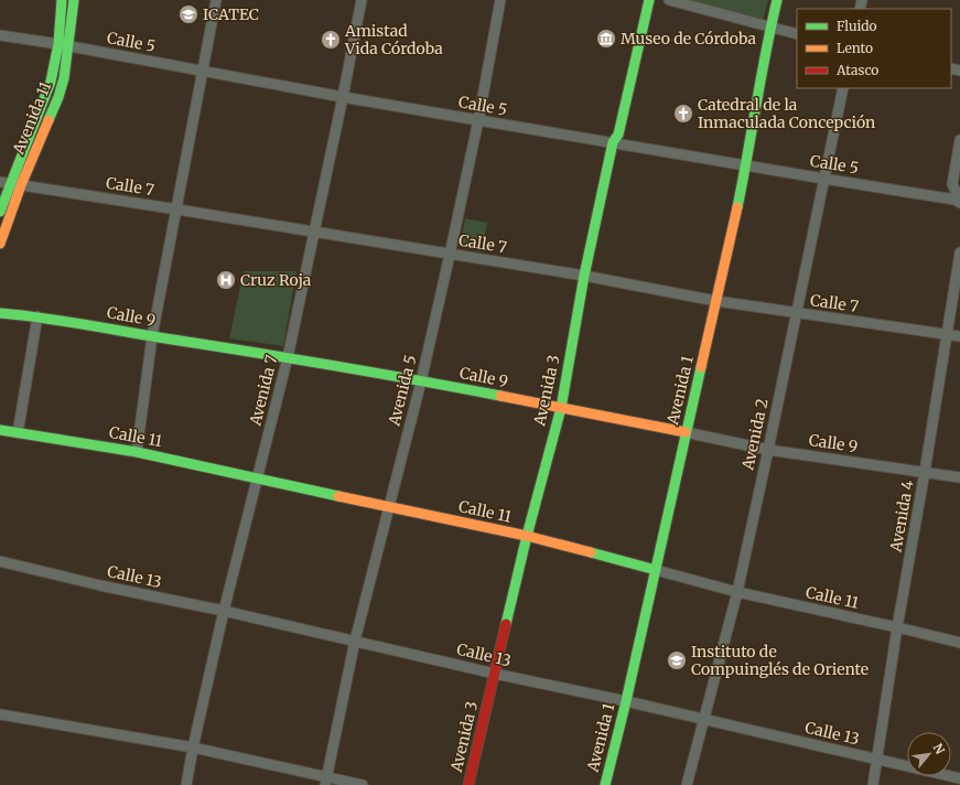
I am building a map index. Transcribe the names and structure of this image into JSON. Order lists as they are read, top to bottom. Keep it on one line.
{"streets":{"main road":["Avenida 11","Calle 9","Avenida 3","Avenida 1","Calle 11"],"street":["Calle 5","Calle 7","Avenida 7","Avenida 5","Avenida 2","Avenida 4","Calle 13"]},"crossings":[["Calle 5","Avenida 11"],["Calle 5","Avenida 7"],["Calle 5","Avenida 5"],["Calle 5","Avenida 3"],["Calle 5","Avenida 1"],["Calle 5","Avenida 2"],["Avenida 11","Calle 7"],["Calle 7","Avenida 7"],["Calle 7","Avenida 5"],["Calle 7","Avenida 3"],["Calle 7","Avenida 1"],["Calle 7","Avenida 2"],["Calle 7","Avenida 4"],["Calle 9","Avenida 7"],["Calle 9","Avenida 5"],["Calle 9","Avenida 3"],["Calle 9","Avenida 1"],["Calle 9","Avenida 2"],["Calle 9","Avenida 4"],["Avenida 7","Calle 11"],["Avenida 7","Calle 13"],["Avenida 5","Calle 11"],["Avenida 5","Calle 13"],["Avenida 3","Calle 11"],["Avenida 3","Calle 13"],["Avenida 1","Calle 11"],["Avenida 1","Calle 13"],["Avenida 2","Calle 11"],["Avenida 2","Calle 13"],["Calle 11","Avenida 4"],["Avenida 4","Calle 13"]],"places":{"school or university":["ICATEC","Instituto de Compuinglés de Oriente"],"museum":["Museo de Córdoba"],"church":["Amistad Vida Córdoba","Catedral de la Inmaculada Concepción"],"hospital":["Cruz Roja"]},"legend":["Fluido","Lento","Atasco"],"north":"top right"}
